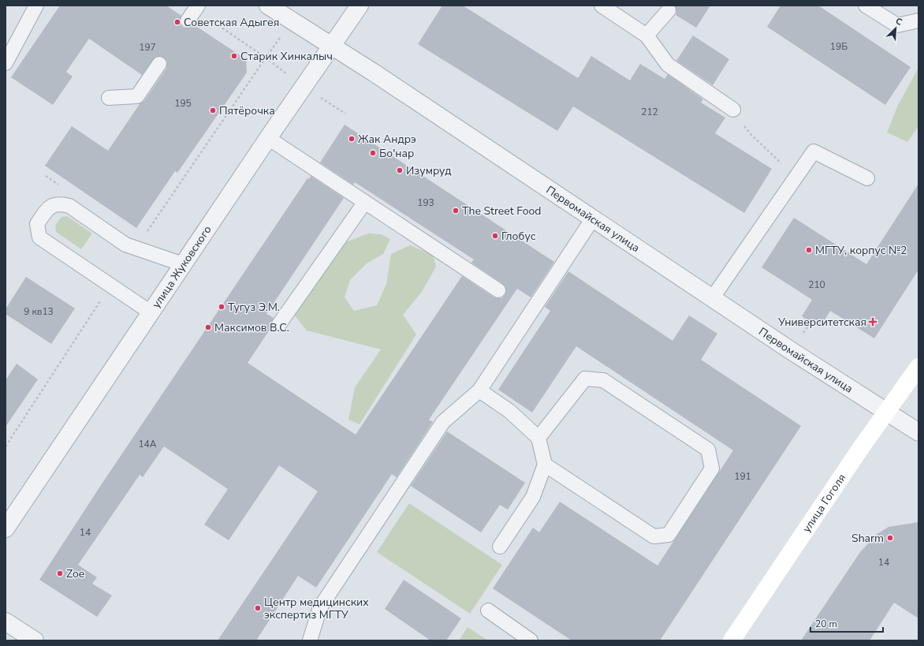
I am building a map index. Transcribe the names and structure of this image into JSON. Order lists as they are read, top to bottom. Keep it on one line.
{"streets":{"main road":["улица Гоголя"],"street":["Первомайская улица","улица Жуковского"]},"crossings":[["Первомайская улица","улица Жуковского"],["Первомайская улица","улица Гоголя"]],"places":{"other":["Советская Адыгея","Старик Хинкалыч","Пятёрочка","Жак Андрэ","Бо'нар","Изумруд","The Street Food","Глобус","МГТУ, корпус №2","Тугуз Э.М.","Максимов В.С.","Sharm","Zoe","Центр медицинских экспертиз МГТУ"],"health":["Университетская"]},"house_numbers":["19Б","197","195","212","193","210","9 кв13","14А","191","14","14"],"scale_bar":"20 m","north":"top right"}
